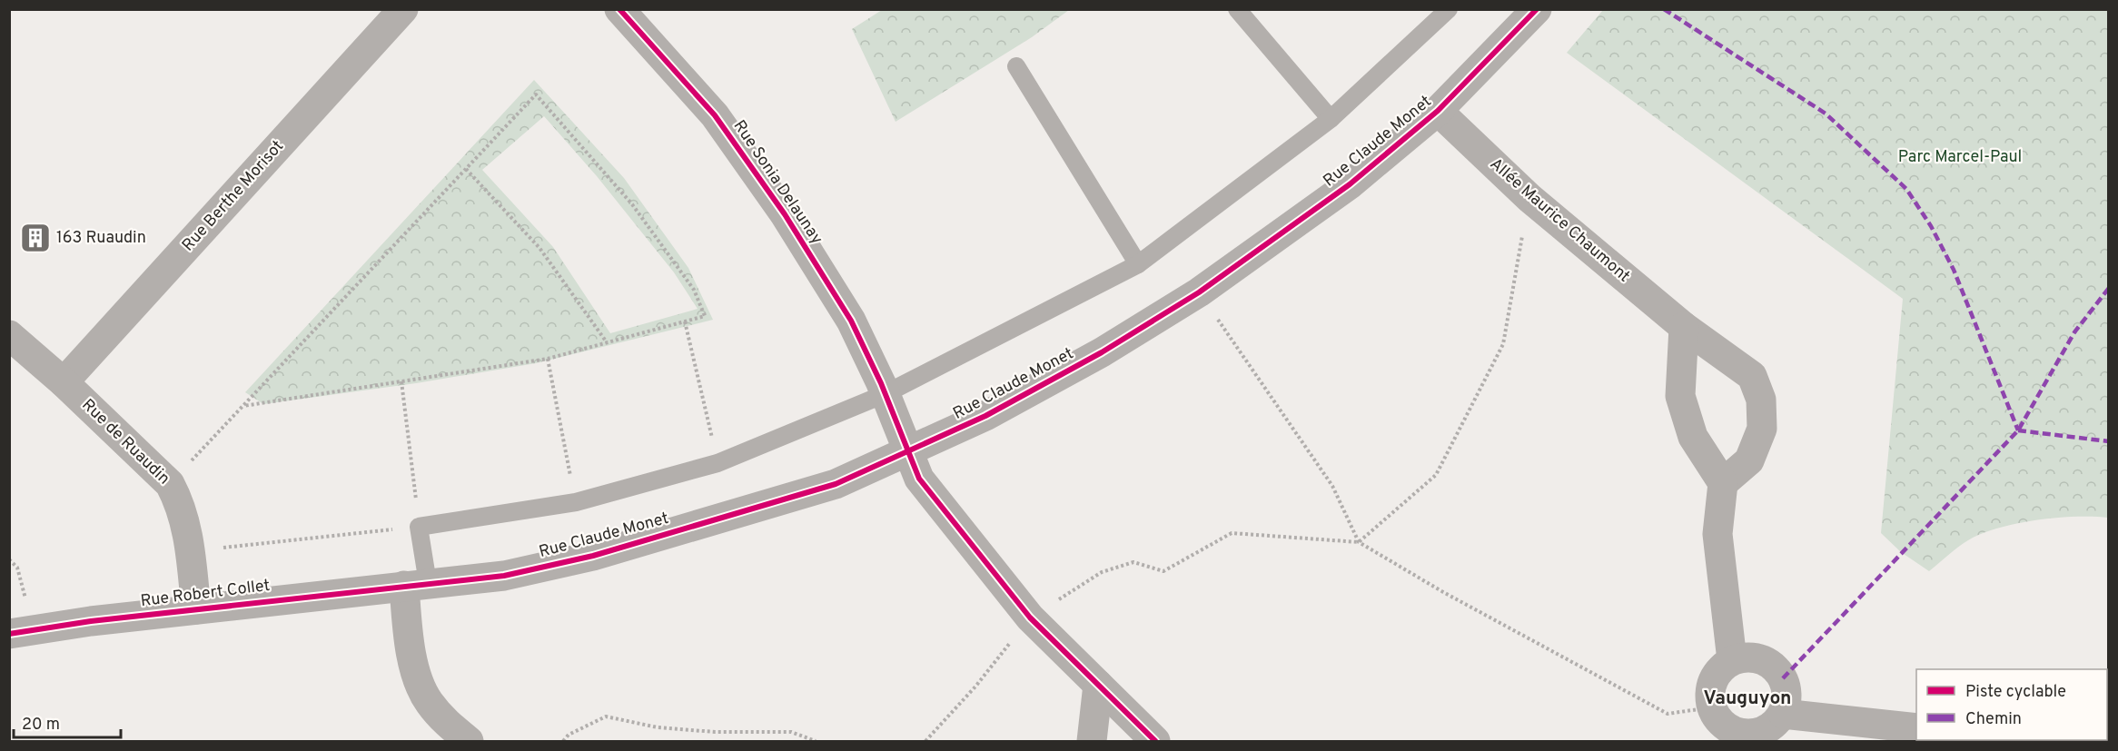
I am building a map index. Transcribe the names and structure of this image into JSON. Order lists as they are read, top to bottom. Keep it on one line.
{"streets":{"street":["Rue Claude Monet","Rue Sonia Delaunay","Rue Berthe Morisot","Allée Maurice Chaumont","Rue de Ruaudin","Rue Robert Collet"]},"crossings":[["Rue Claude Monet","Rue Sonia Delaunay"],["Rue Claude Monet","Allée Maurice Chaumont"],["Rue Claude Monet","Rue Robert Collet"],["Rue Berthe Morisot","Rue de Ruaudin"],["Rue de Ruaudin","Rue Robert Collet"]],"districts":["Vauguyon"],"parks":["Parc Marcel-Paul"],"places":{"building":["163 Ruaudin"]},"legend":["Piste cyclable","Chemin"],"scale_bar":"20 m"}
